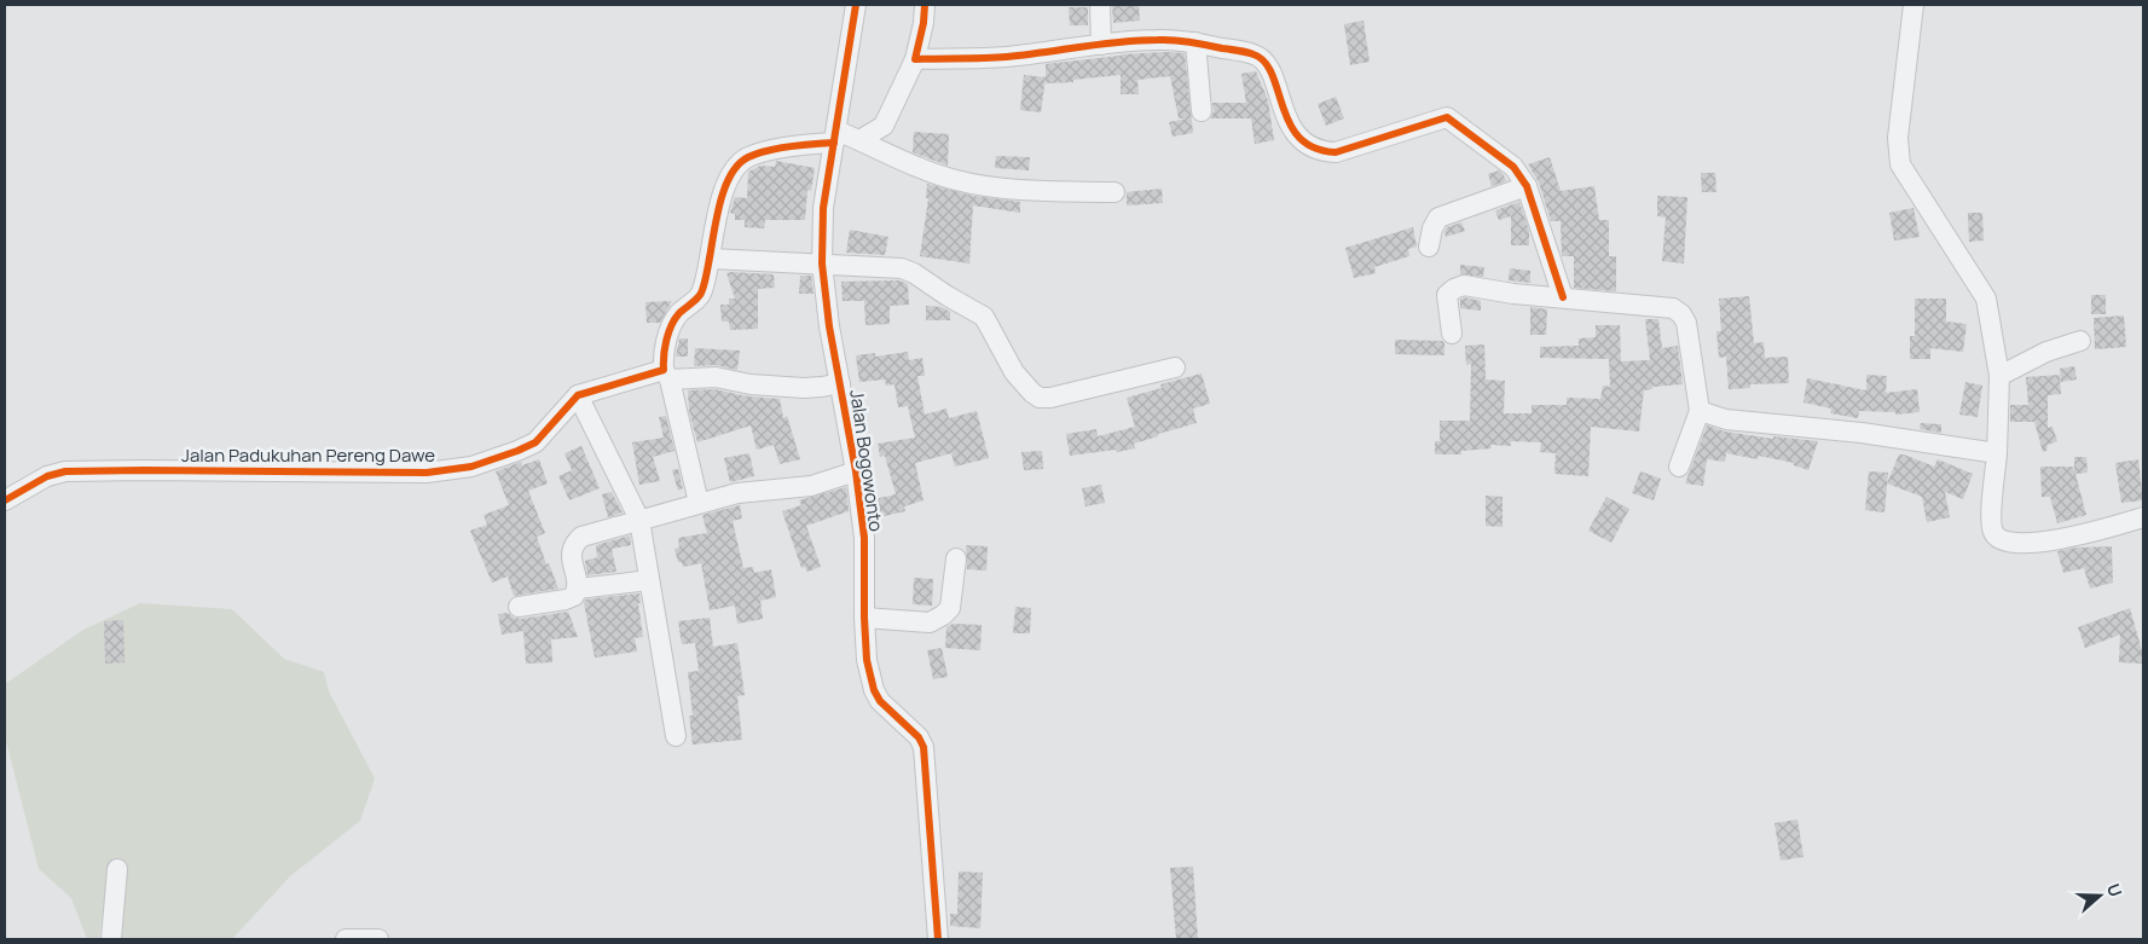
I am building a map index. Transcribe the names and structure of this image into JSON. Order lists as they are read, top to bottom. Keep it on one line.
{"streets":{"street":["Jalan Padukuhan Pereng Dawe","Jalan Bogowonto"]},"north":"right"}
